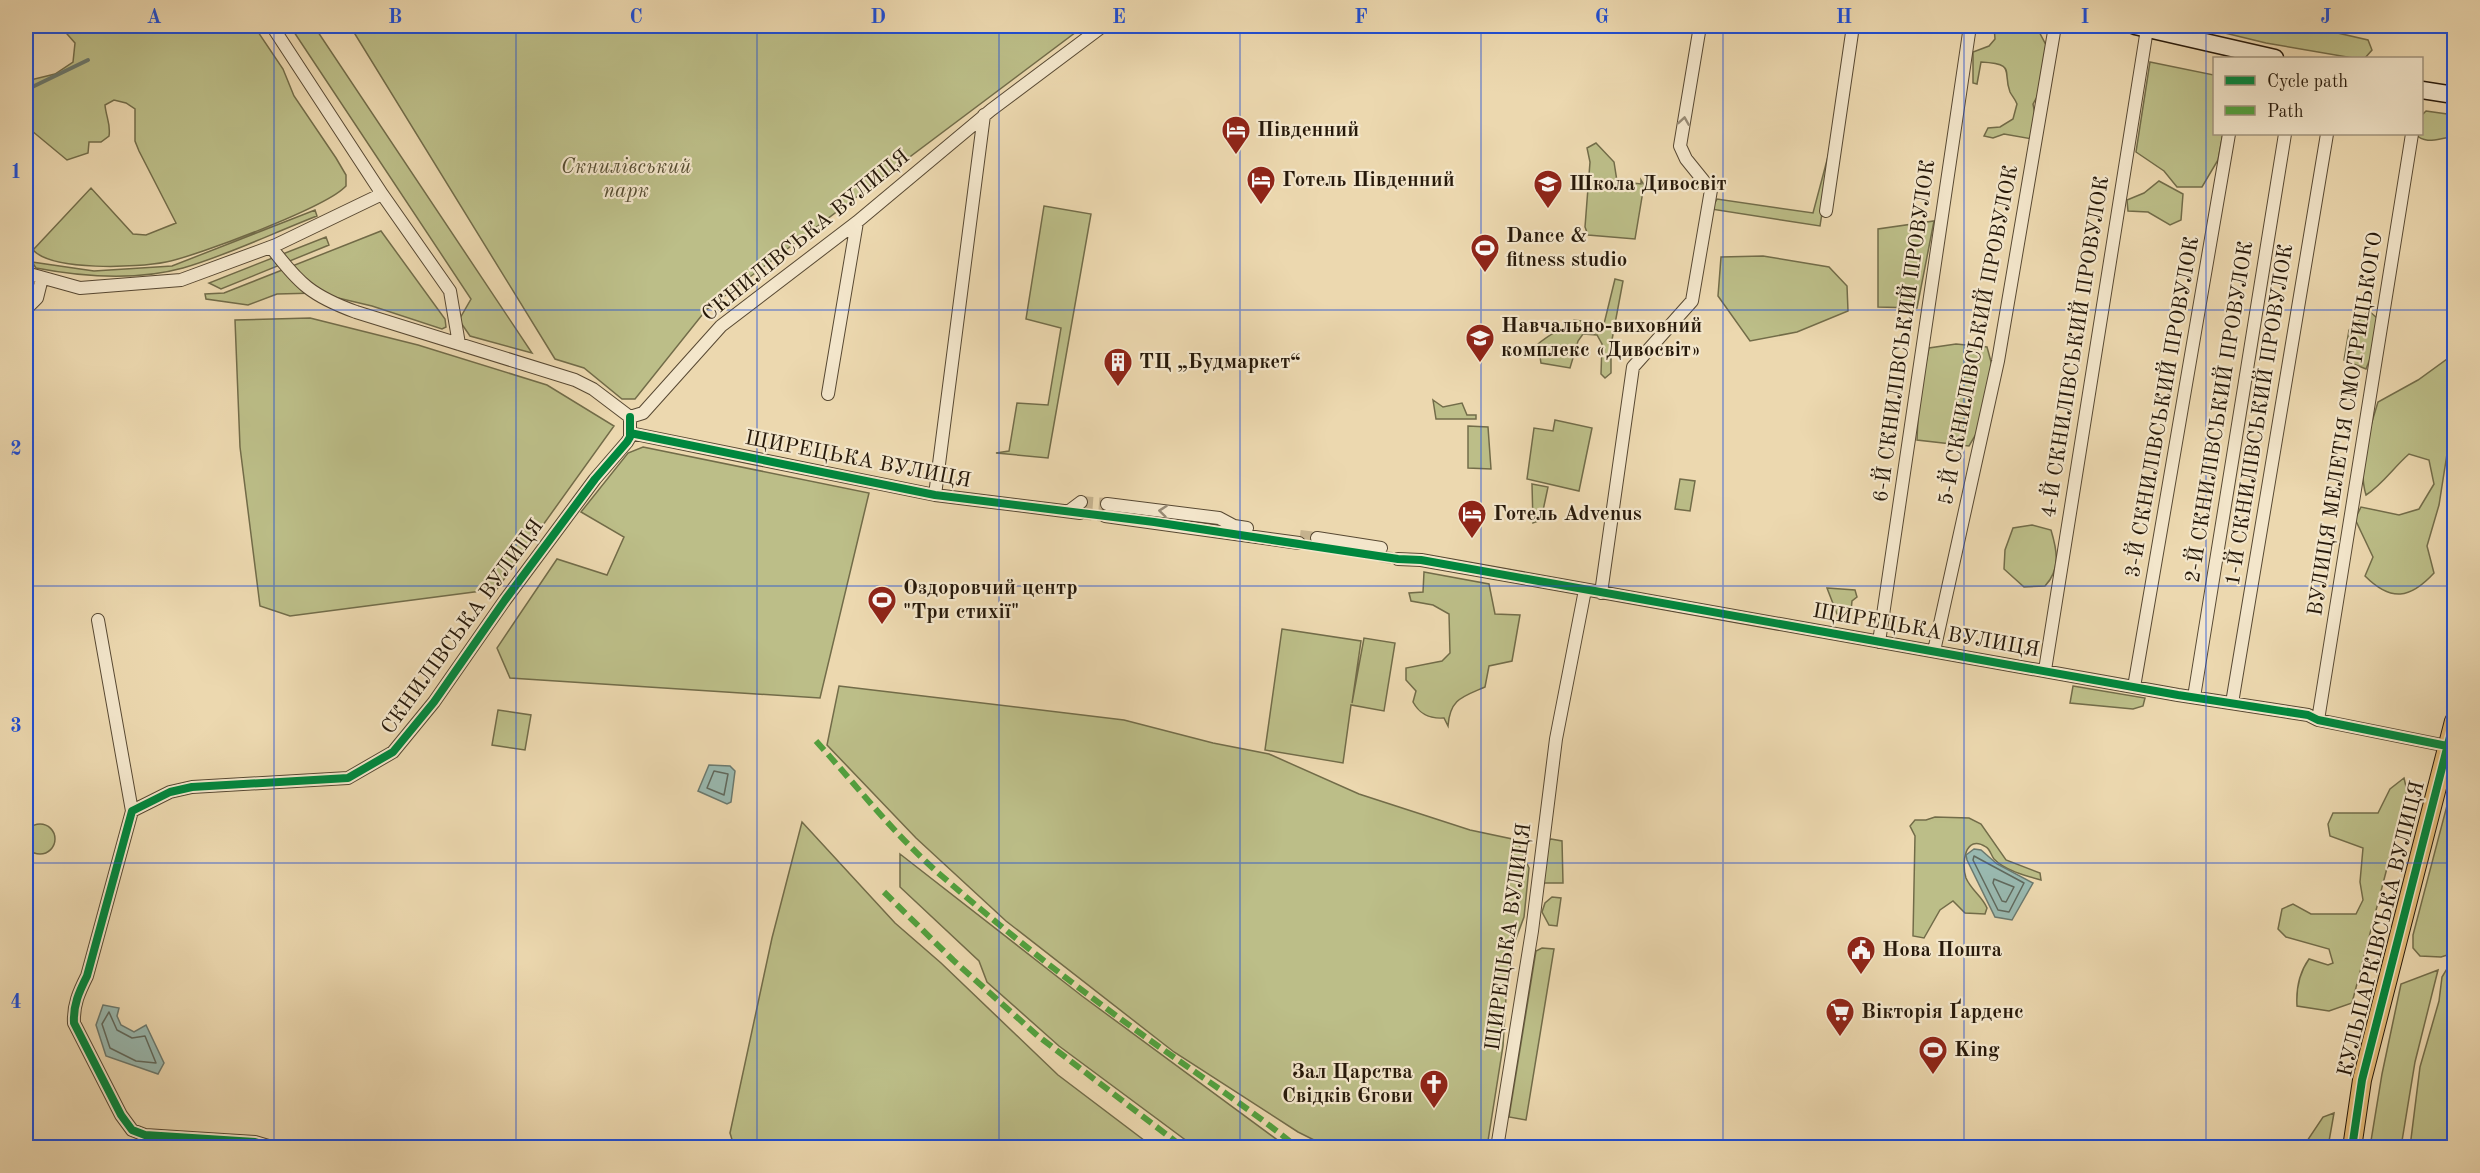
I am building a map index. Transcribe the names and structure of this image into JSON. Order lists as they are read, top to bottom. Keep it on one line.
{"streets":{"main road":["КУЛЬПАРКІВСЬКА ВУЛИЦЯ"],"street":["СКНИЛІВСЬКА ВУЛИЦЯ","6-Й СКНИЛІВСЬКИЙ ПРОВУЛОК","5-Й СКНИЛІВСЬКИЙ ПРОВУЛОК","4-Й СКНИЛІВСЬКИЙ ПРОВУЛОК","3-Й СКНИЛІВСЬКИЙ ПРОВУЛОК","2-Й СКНИЛІВСЬКИЙ ПРОВУЛОК","1-Й СКНИЛІВСЬКИЙ ПРОВУЛОК","ВУЛИЦЯ МЕЛЕТІЯ СМОТРИЦЬКОГО","ЩИРЕЦЬКА ВУЛИЦЯ"]},"crossings":[["СКНИЛІВСЬКА ВУЛИЦЯ","ЩИРЕЦЬКА ВУЛИЦЯ"],["6-Й СКНИЛІВСЬКИЙ ПРОВУЛОК","ЩИРЕЦЬКА ВУЛИЦЯ"],["5-Й СКНИЛІВСЬКИЙ ПРОВУЛОК","ЩИРЕЦЬКА ВУЛИЦЯ"],["4-Й СКНИЛІВСЬКИЙ ПРОВУЛОК","ЩИРЕЦЬКА ВУЛИЦЯ"],["3-Й СКНИЛІВСЬКИЙ ПРОВУЛОК","ЩИРЕЦЬКА ВУЛИЦЯ"],["2-Й СКНИЛІВСЬКИЙ ПРОВУЛОК","ЩИРЕЦЬКА ВУЛИЦЯ"],["1-Й СКНИЛІВСЬКИЙ ПРОВУЛОК","ЩИРЕЦЬКА ВУЛИЦЯ"],["ВУЛИЦЯ МЕЛЕТІЯ СМОТРИЦЬКОГО","ЩИРЕЦЬКА ВУЛИЦЯ"],["ЩИРЕЦЬКА ВУЛИЦЯ","КУЛЬПАРКІВСЬКА ВУЛИЦЯ"]],"parks":["Скнилівський парк"],"places":{"hotel":["Південний","Готель Південний","Готель Advenus"],"school or university":["Школа Дивосвіт","Навчально-виховний комплекс «Дивосвіт»"],"sports":["Dance & fitness studio","Оздоровчий центр \"Три стихії\"","King"],"building":["ТЦ „Будмаркет“"],"public building":["Нова Пошта"],"supermarket":["Вікторія Ґарденс"],"church":["Зал Царства Свідків Єгови"]},"legend":["Cycle path","Path"],"grid":{"columns":["A","B","C","D","E","F","G","H","I","J"],"rows":["1","2","3","4"]}}
